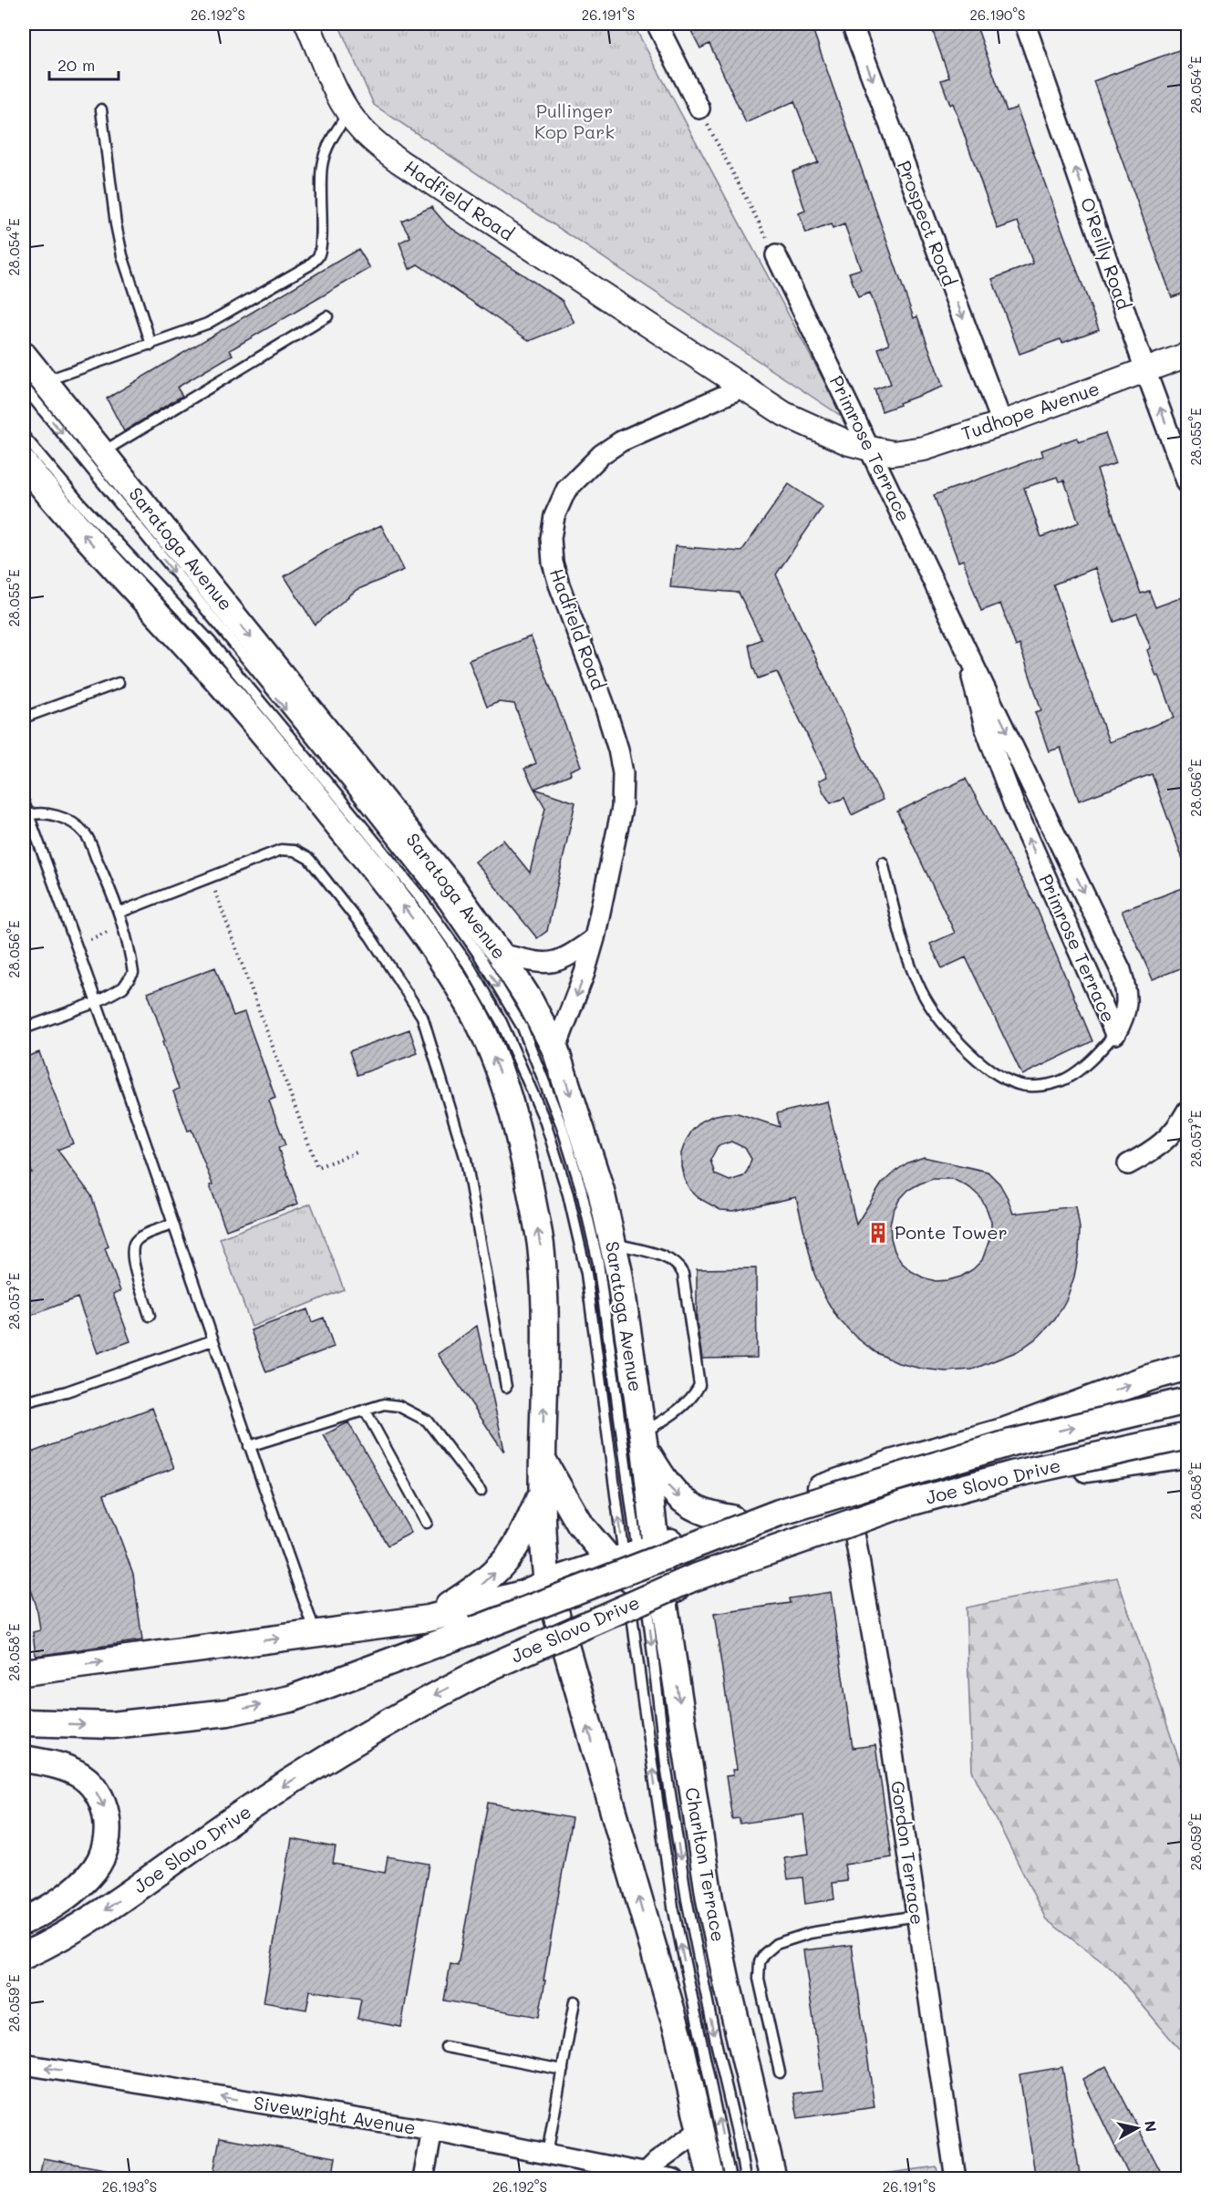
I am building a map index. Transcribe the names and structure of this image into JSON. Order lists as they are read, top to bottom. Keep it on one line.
{"streets":{"main road":["Saratoga Avenue","Joe Slovo Drive","Charlton Terrace"],"street":["Hadfield Road","Prospect Road","O'Reilly Road","Tudhope Avenue","Primrose Terrace","Gordon Terrace","Sivewright Avenue"]},"crossings":[["Hadfield Road","Tudhope Avenue"],["Hadfield Road","Primrose Terrace"],["Hadfield Road","Saratoga Avenue"],["Prospect Road","Tudhope Avenue"],["O'Reilly Road","Tudhope Avenue"],["Tudhope Avenue","Primrose Terrace"],["Saratoga Avenue","Charlton Terrace"]],"one_way":["Prospect Road","O'Reilly Road","Sivewright Avenue"],"parks":["Pullinger Kop Park"],"places":{"building":["Ponte Tower"]},"scale_bar":"20 m","north":"right","coordinates":["26.192°S","26.191°S","26.190°S","28.054°E","28.055°E","28.056°E","28.057°E","28.058°E","28.059°E","26.193°S"]}
